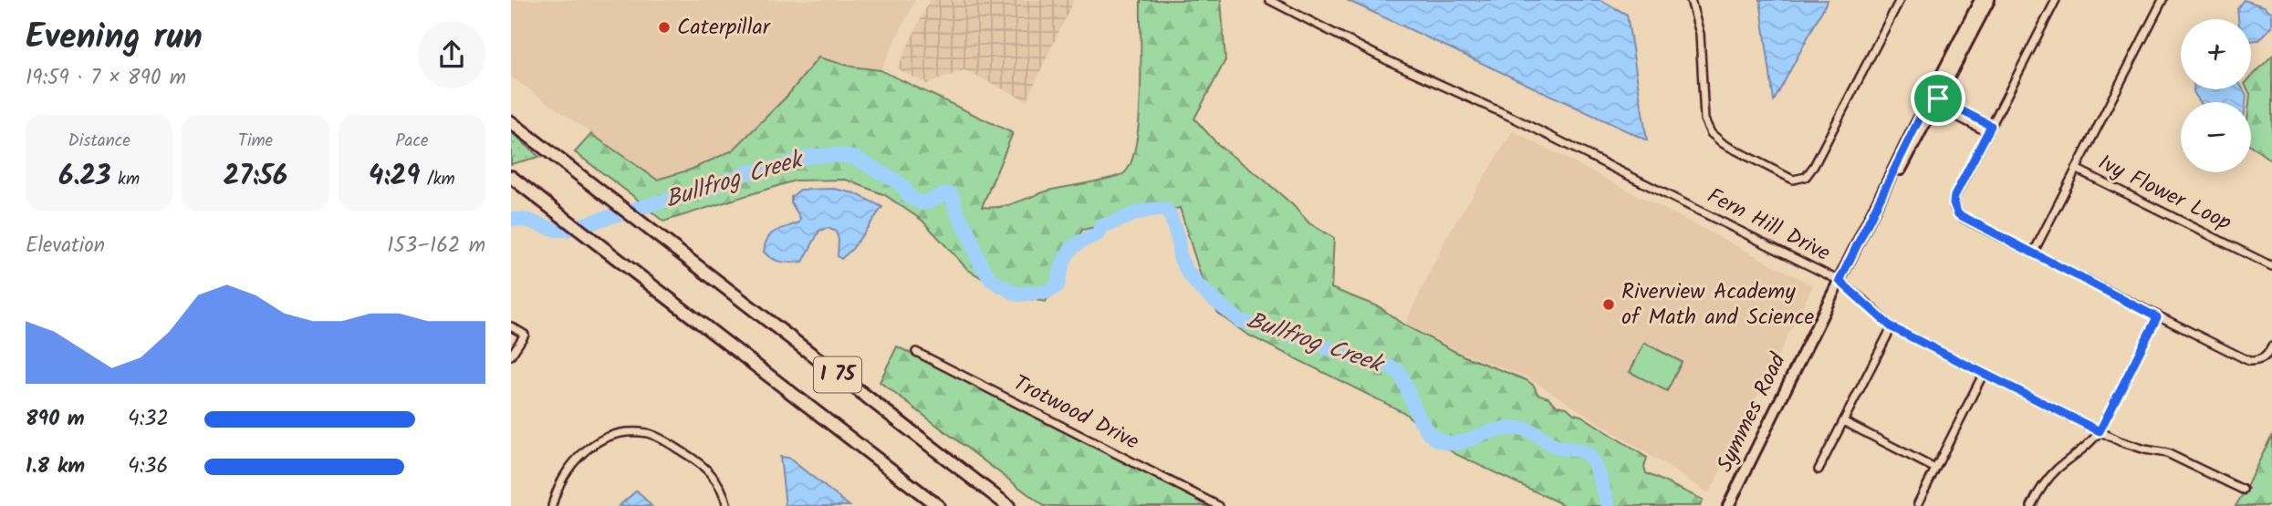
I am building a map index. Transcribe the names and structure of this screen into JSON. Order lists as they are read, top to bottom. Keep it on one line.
{"streets":{"highway":["I 75"],"street":["Ivy Flower Loop","Fern Hill Drive","Trotwood Drive","Symmes Road"]},"crossings":[["Fern Hill Drive","Symmes Road"]],"water":["Bullfrog Creek"],"places":["Caterpillar","Riverview Academy of Math and Science"],"page":{"heading":["Evening run","19:59 · 7 × 890 m"],"map_buttons":["+","−"],"stats":[["Distance","6.23 km"],["Time","27:56"],["Pace","4:29 /km"]],"chart":["Elevation","153–162 m"],"list":[{"name":"890 m","note":"4:32"},{"name":"1.8 km","note":"4:36"}]}}
